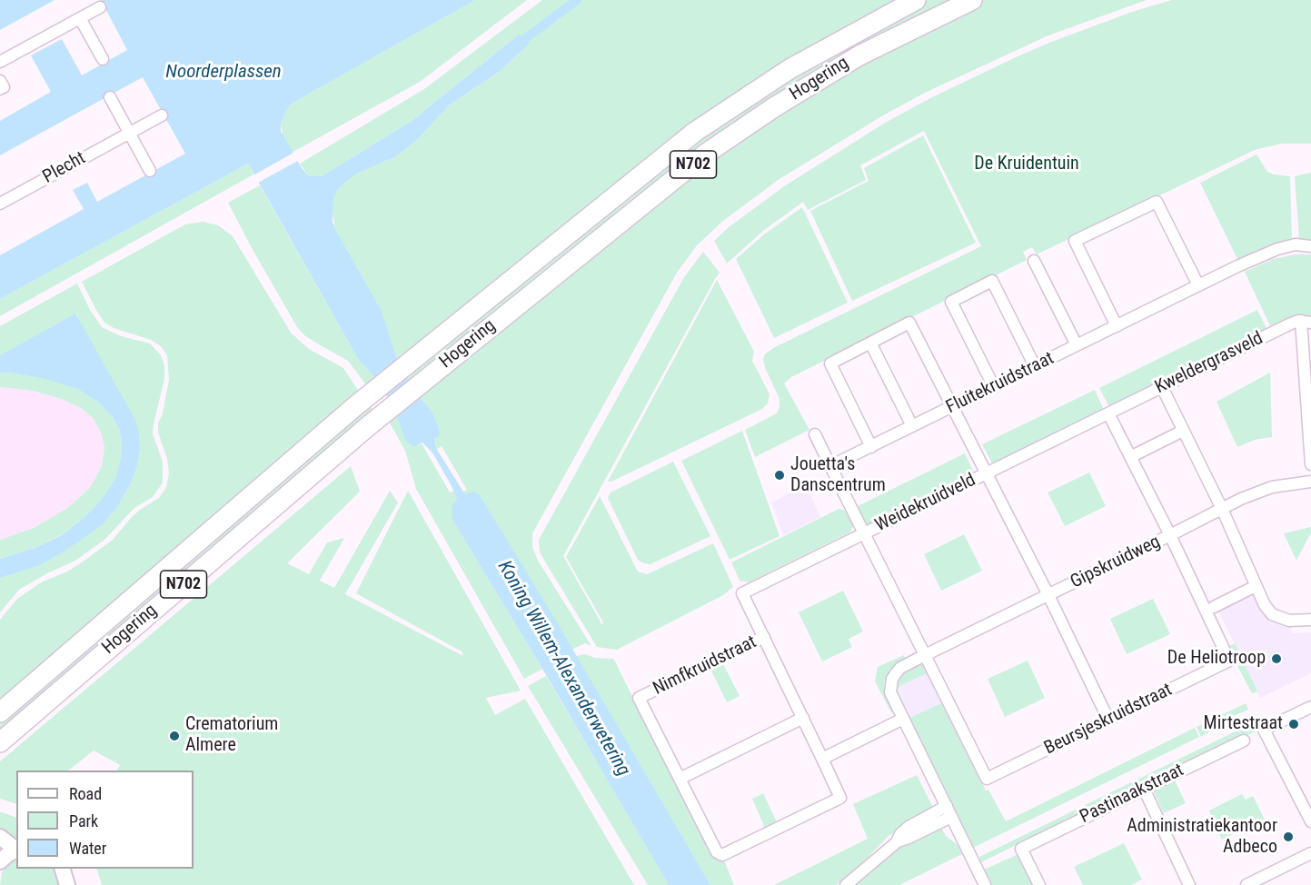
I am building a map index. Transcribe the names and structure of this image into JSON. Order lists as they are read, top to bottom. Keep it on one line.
{"streets":{"highway":["Hogering","N702"],"street":["Plecht","Kweldergrasveld","Fluitekruidstraat","Weidekruidveld","Gipskruidweg","Nimfkruidstraat","Beursjeskruidstraat","Pastinaakstraat"]},"crossings":[["Kweldergrasveld","Weidekruidveld"],["Weidekruidveld","Nimfkruidstraat"],["Gipskruidweg","Beursjeskruidstraat"]],"water":["Noorderplassen","Koning Willem-Alexanderwetering"],"parks":["De Kruidentuin"],"places":["Jouetta's Danscentrum","De Heliotroop","Mirtestraat","Crematorium Almere","Administratiekantoor Adbeco"],"legend":["Road","Park","Water"]}
